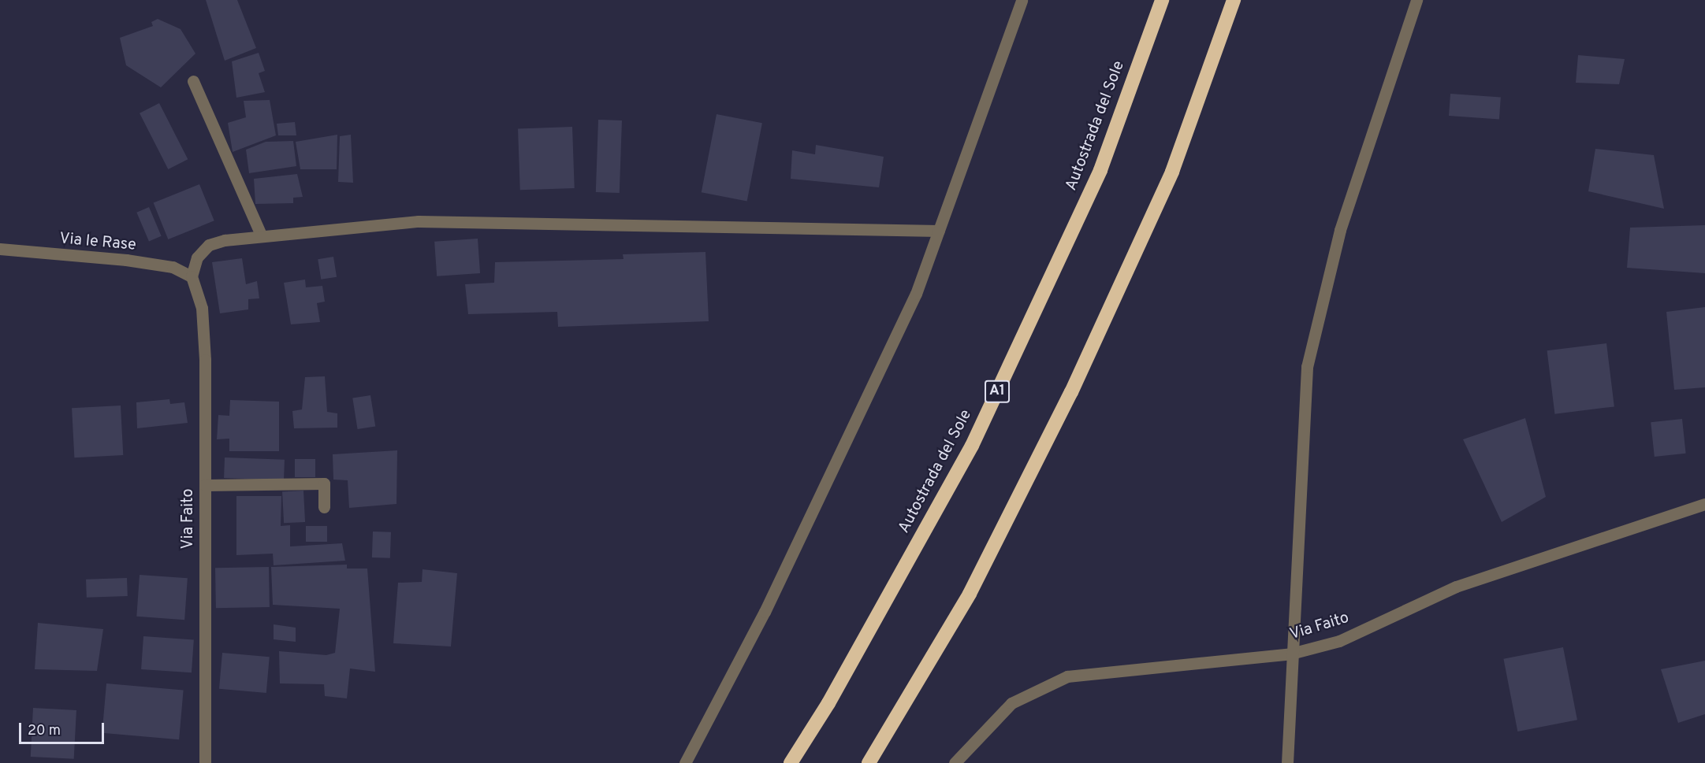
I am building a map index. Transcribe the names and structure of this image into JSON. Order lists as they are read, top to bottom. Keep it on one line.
{"streets":{"highway":["Autostrada del Sole","A1"],"street":["Via le Rase","Via Faito"]},"crossings":[["Via le Rase","Via Faito"]],"scale_bar":"20 m"}
